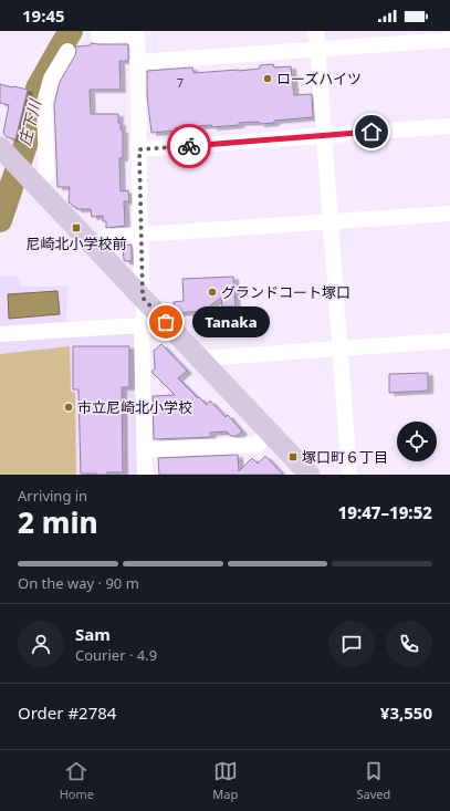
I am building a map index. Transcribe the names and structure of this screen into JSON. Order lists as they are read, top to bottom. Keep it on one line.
{"water":["庄下川"],"places":{"other":["ローズハイツ","グランドコート塚口","Tanaka","市立尼崎北小学校"],"transit":["尼崎北小学校前","塚口町６丁目"]},"house_numbers":["7"],"page":{"status":"19:45","bubble":"Tanaka","heading":["2 min","Arriving in","19:47–19:52"],"panel":["Sam","Courier · 4.9","Order #2784","¥3,550"],"bar":"On the way · 90 m","tabs":["Home","Map","Saved"]}}
